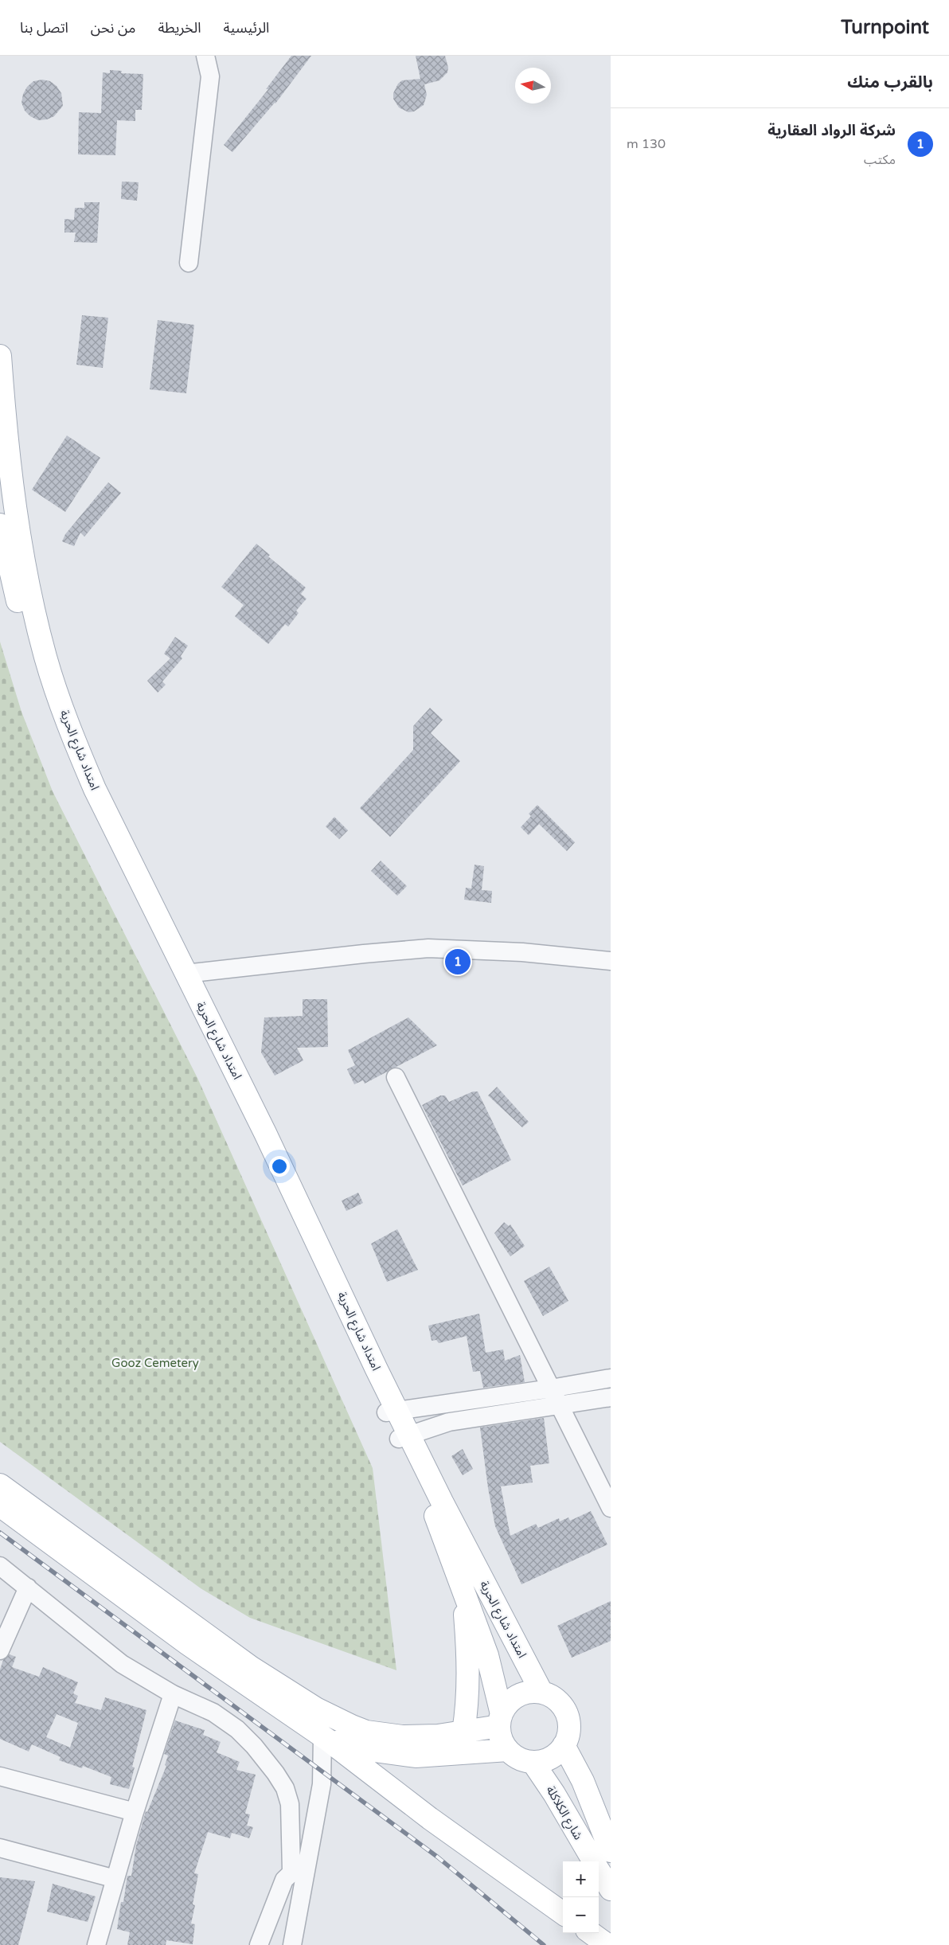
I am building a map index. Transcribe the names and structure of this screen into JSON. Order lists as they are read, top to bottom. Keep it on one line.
{"streets":{"main road":["امتداد شارع الحرية","شارع الكلاكلة"]},"crossings":[["امتداد شارع الحرية","شارع الكلاكلة"]],"parks":["Gooz Cemetery"],"north":"left","page":{"header":"Turnpoint","nav":["الرئيسية","الخريطة","من نحن","اتصل بنا"],"heading":"بالقرب منك","list":[{"mark":"1","name":"شركة الرواد العقارية","note":"مكتب","value":"130 m"}],"pins":"1","map_buttons":["+","−"]}}
